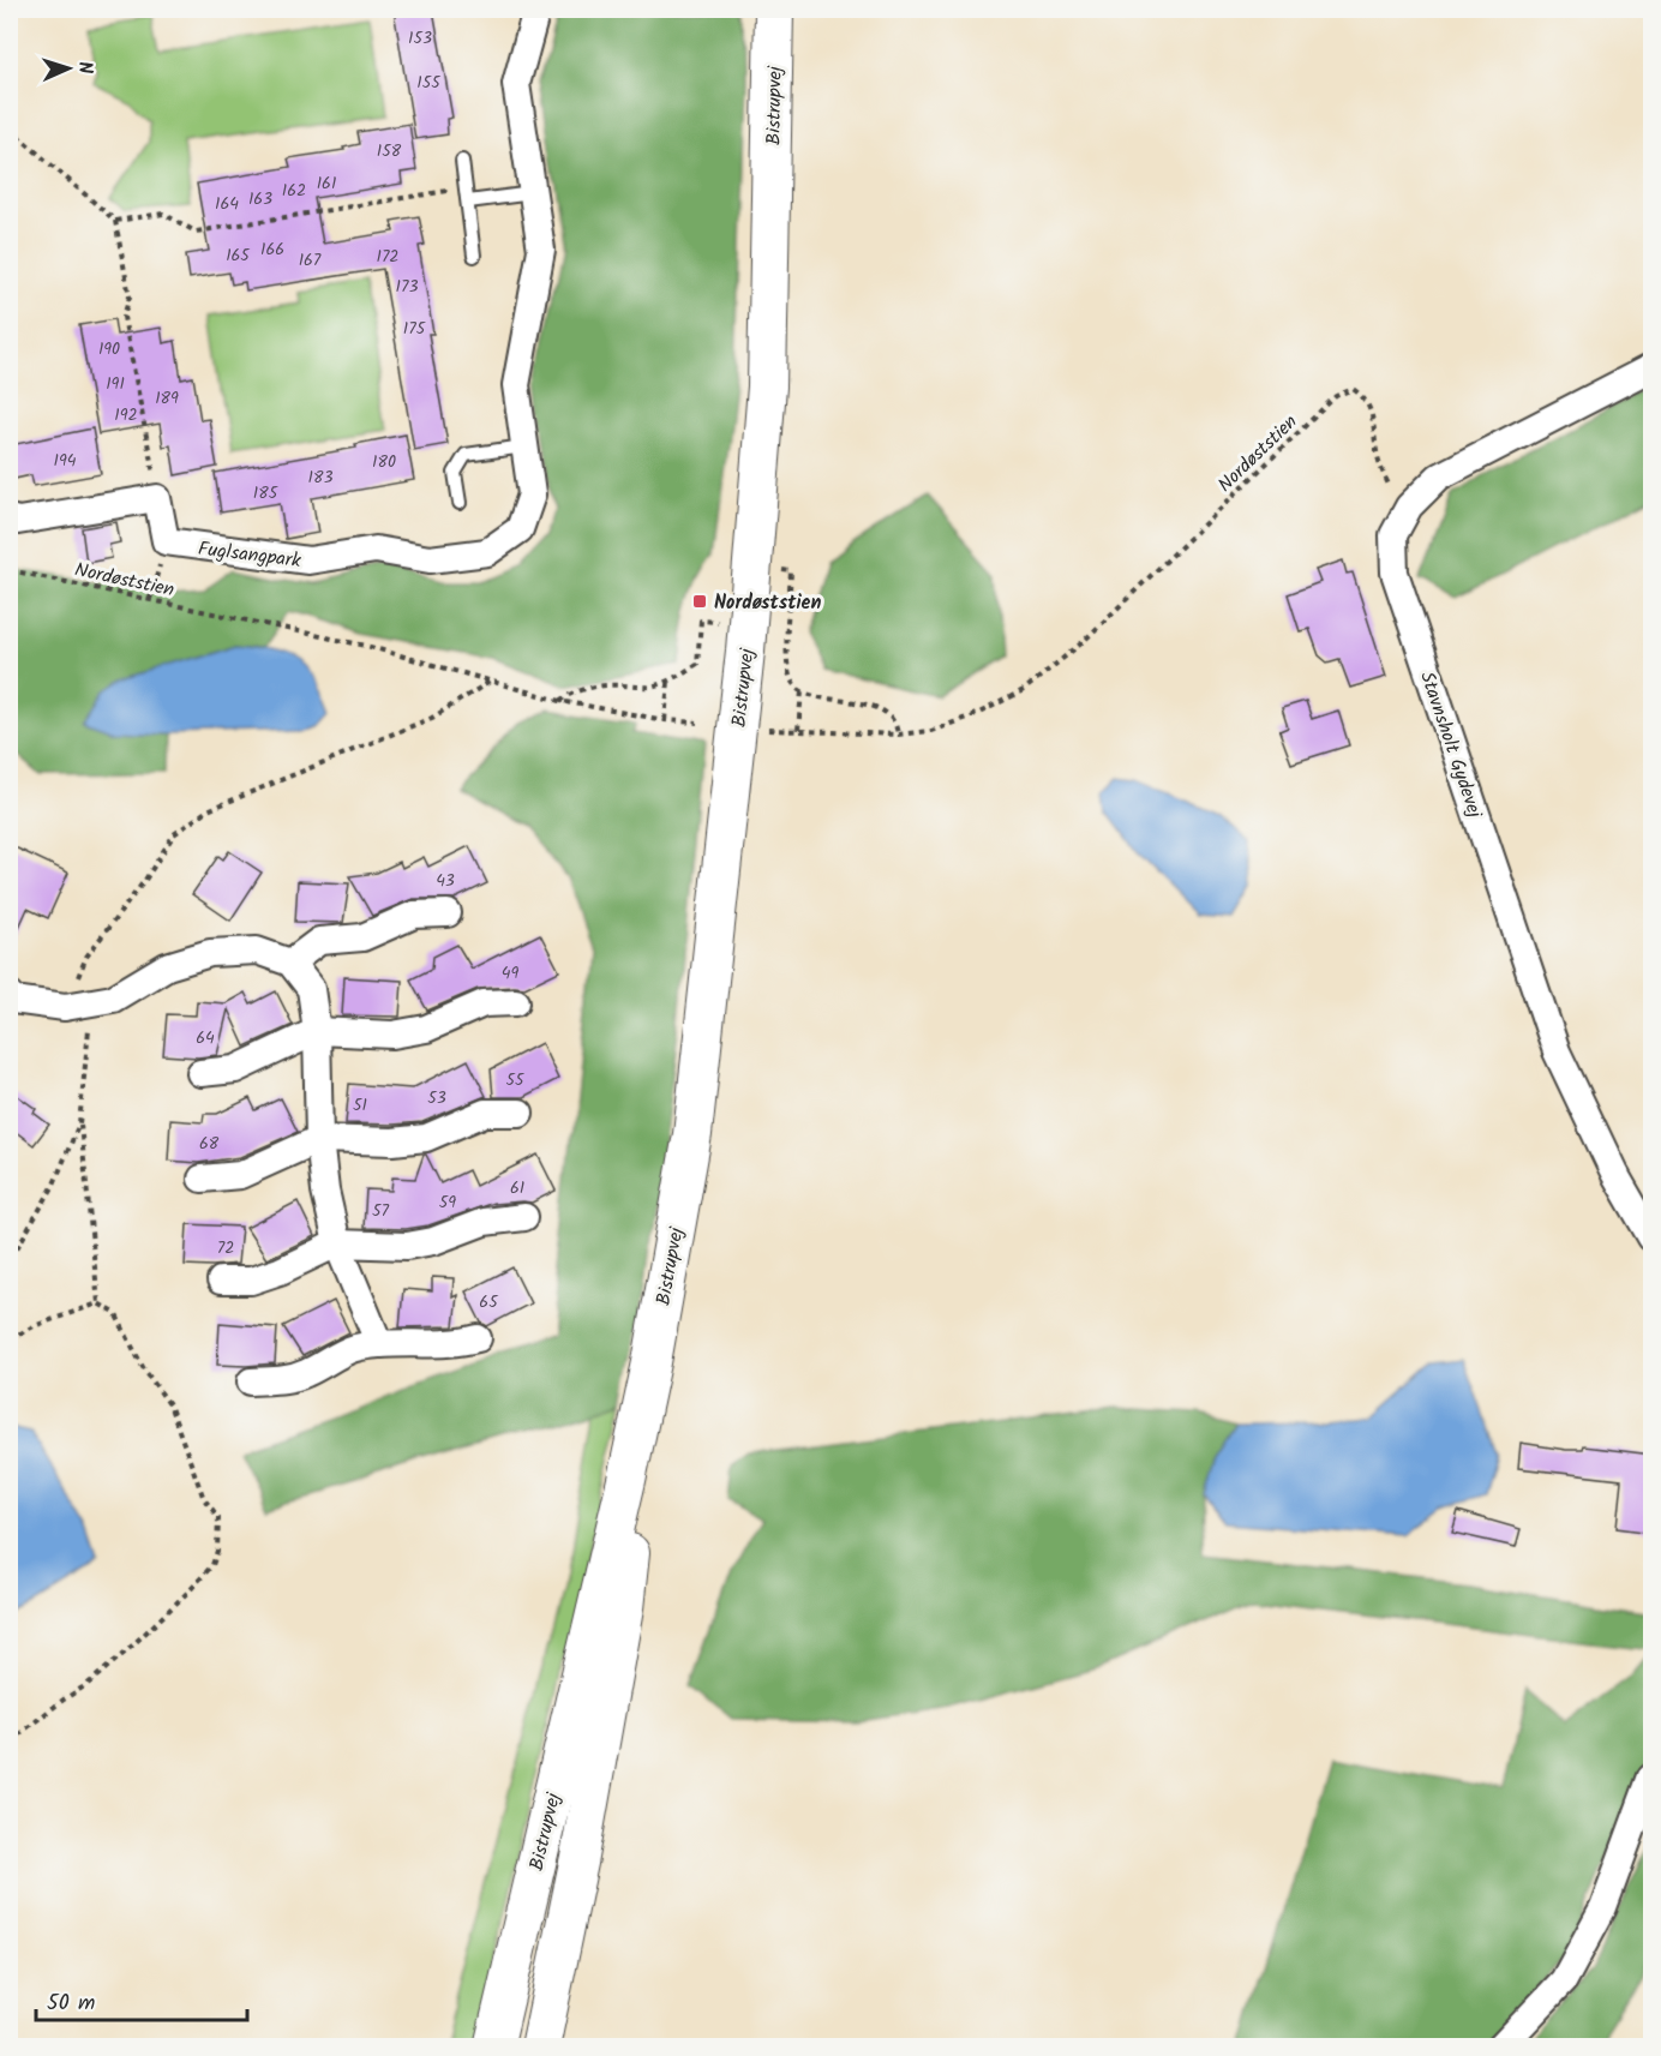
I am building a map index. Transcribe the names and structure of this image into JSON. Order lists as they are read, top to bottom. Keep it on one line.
{"streets":{"main road":["Bistrupvej"],"street":["Fuglsangpark","Stavnsholt Gydevej"],"path":["Nordøststien"]},"crossings":[["Nordøststien","Stavnsholt Gydevej"]],"places":{"transit":["Nordøststien"]},"house_numbers":["153","155","158","161","162","163","164","166","165","172","167","173","175","190","191","189","192","194","180","183","185","43","49","64","55","53","51","68","61","59","57","72","65"],"scale_bar":"50 m","north":"right"}
